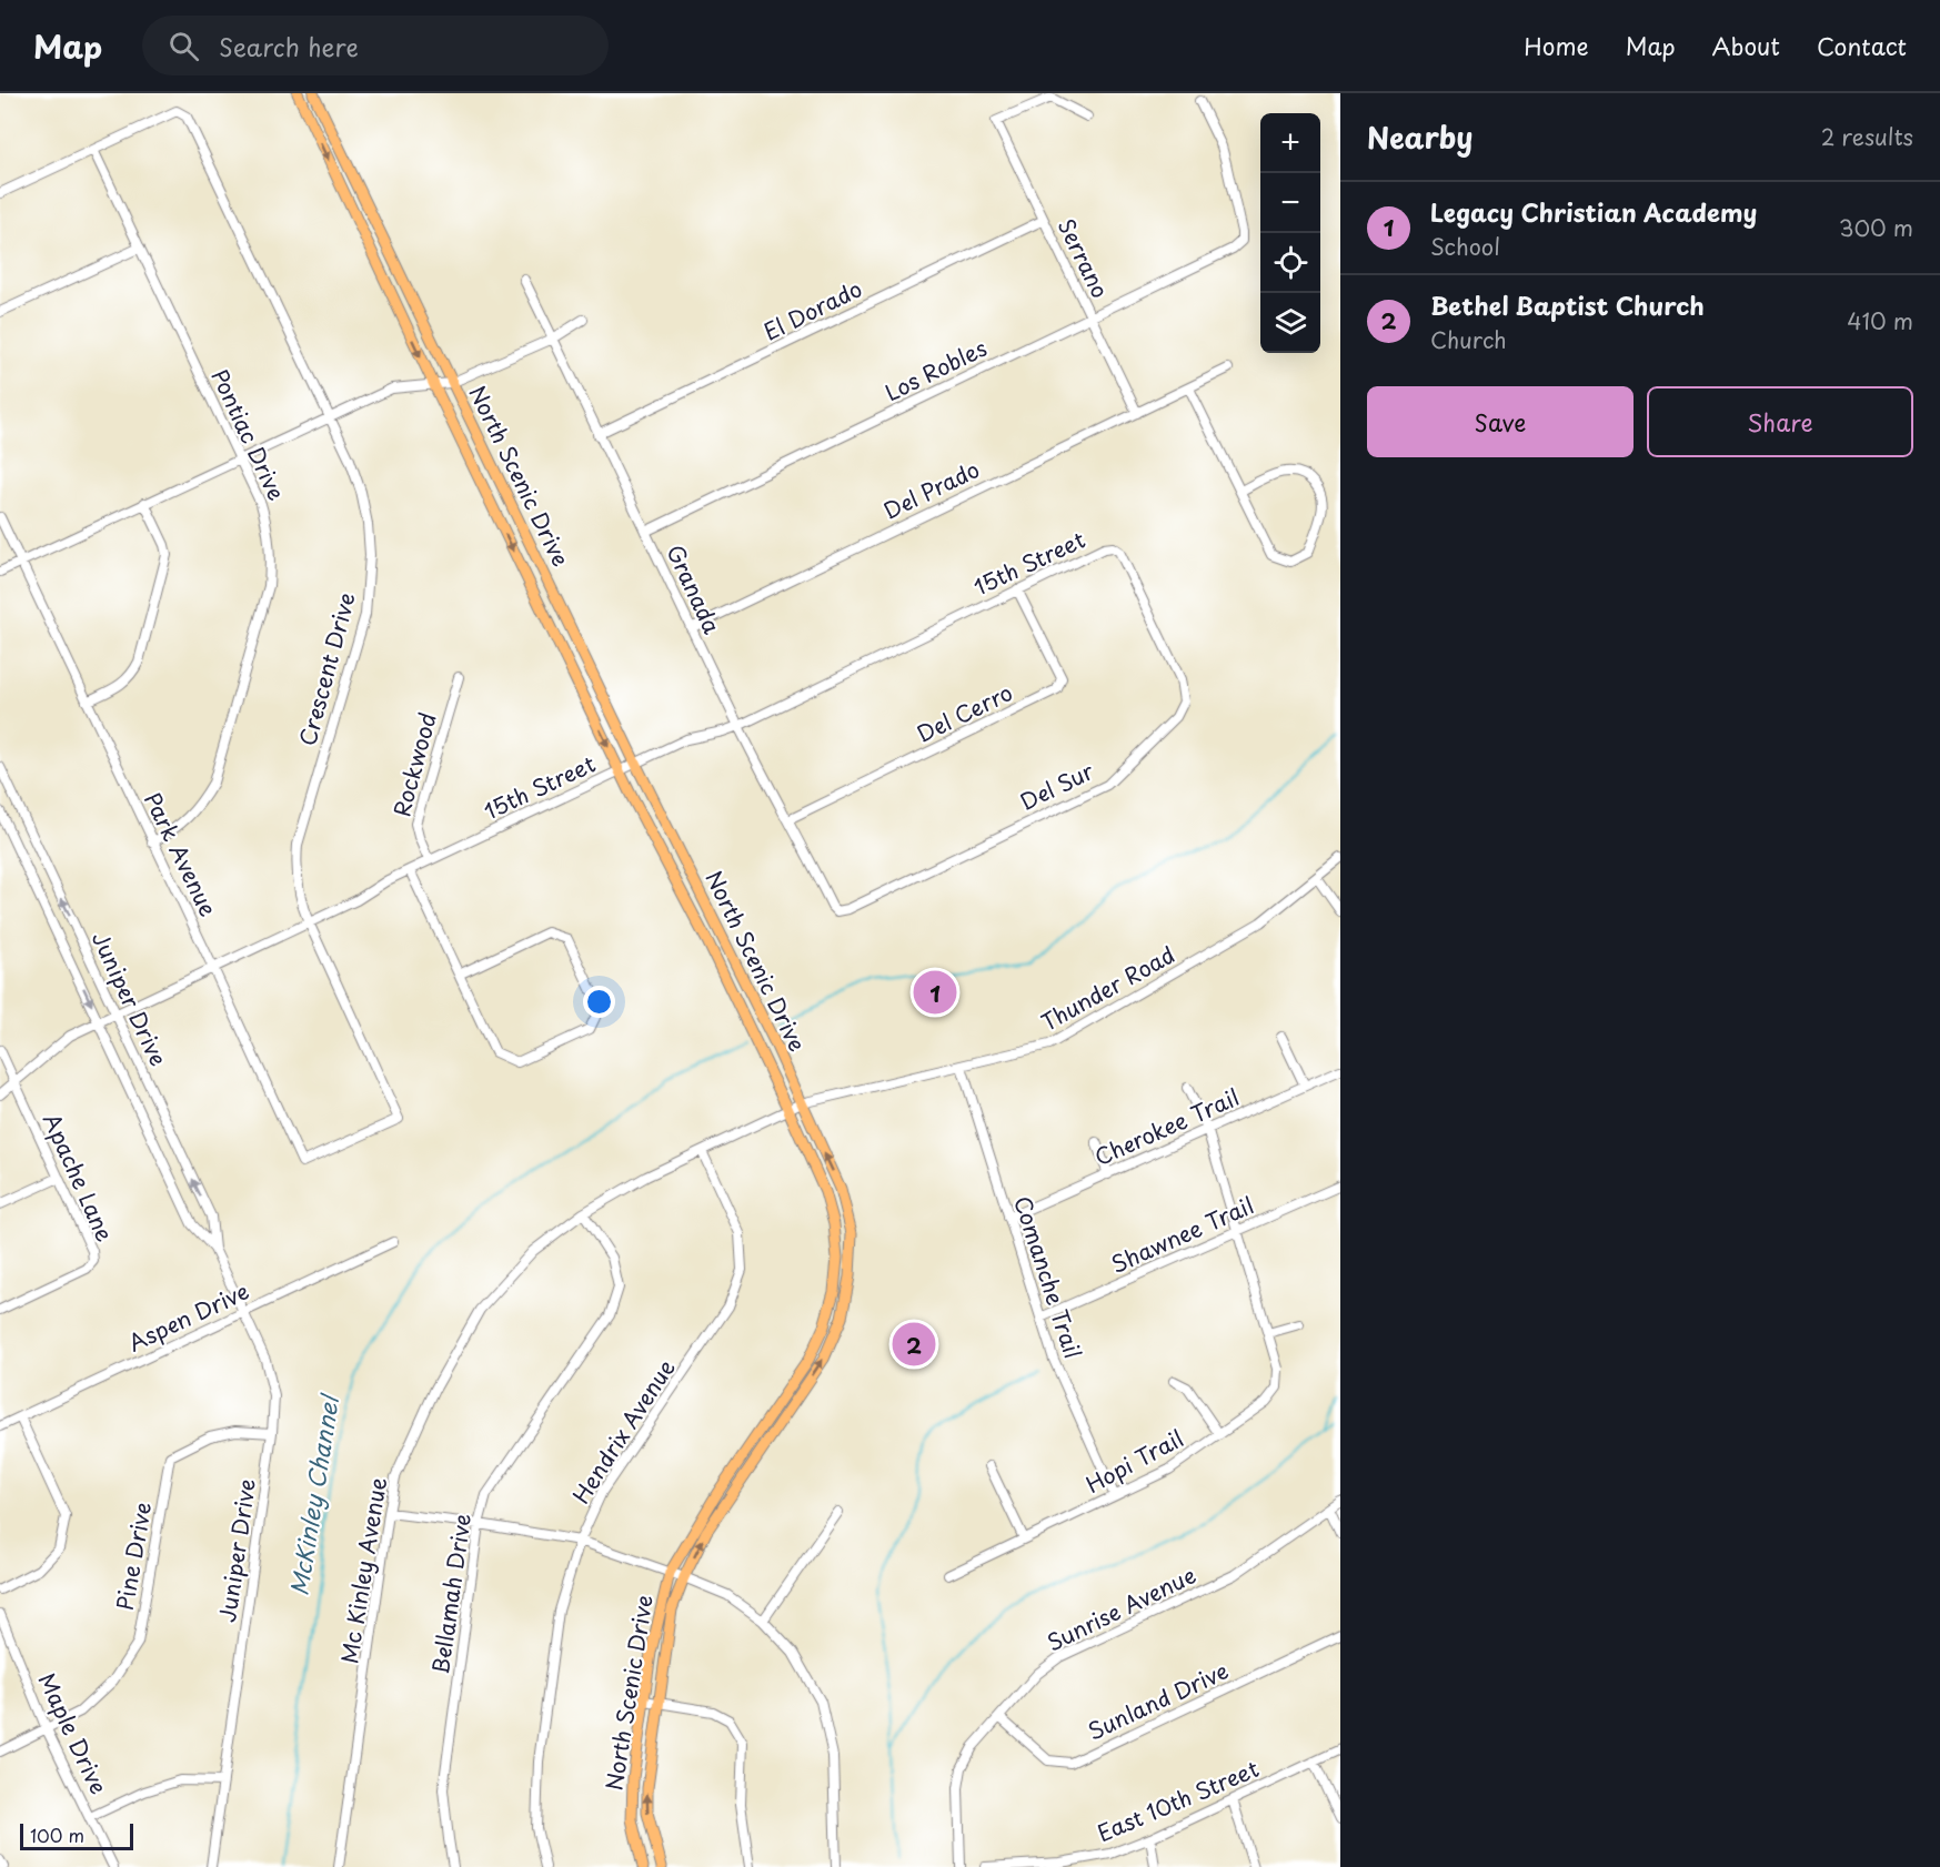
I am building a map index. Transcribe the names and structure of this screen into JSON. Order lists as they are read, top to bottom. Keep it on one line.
{"streets":{"main road":["North Scenic Drive"],"street":["Serrano","El Dorado","Los Robles","Pontiac Drive","Del Prado","15th Street","Granada","Crescent Drive","Del Cerro","Rockwood","Del Sur","Park Avenue","Thunder Road","Juniper Drive","Cherokee Trail","Apache Lane","Shawnee Trail","Comanche Trail","Aspen Drive","Hendrix Avenue","Hopi Trail","Pine Drive","Mc Kinley Avenue","Bellamah Drive","Sunrise Avenue","Sunland Drive","Maple Drive","East 10th Street"]},"crossings":[["Serrano","El Dorado"],["Serrano","Los Robles"],["Serrano","Del Prado"],["El Dorado","Granada"],["Los Robles","Granada"],["Pontiac Drive","Crescent Drive"],["Pontiac Drive","Park Avenue"],["North Scenic Drive","15th Street"],["North Scenic Drive","Thunder Road"],["North Scenic Drive","Mc Kinley Avenue"],["Del Prado","Granada"],["15th Street","Granada"],["15th Street","Crescent Drive"],["15th Street","Del Cerro"],["15th Street","Rockwood"],["15th Street","Del Sur"],["15th Street","Park Avenue"],["15th Street","Juniper Drive"],["15th Street","Apache Lane"],["Granada","Del Cerro"],["Granada","Del Sur"],["Crescent Drive","Park Avenue"],["Thunder Road","Comanche Trail"],["Thunder Road","Mc Kinley Avenue"],["Juniper Drive","Aspen Drive"],["Juniper Drive","Pine Drive"],["Cherokee Trail","Comanche Trail"],["Cherokee Trail","Hopi Trail"],["Shawnee Trail","Comanche Trail"],["Shawnee Trail","Hopi Trail"],["Comanche Trail","Hopi Trail"],["Hendrix Avenue","Mc Kinley Avenue"],["Pine Drive","Maple Drive"],["Mc Kinley Avenue","Bellamah Drive"],["Sunrise Avenue","Sunland Drive"]],"water":["McKinley Channel"],"scale_bar":"100 m","page":{"header":"Map","search":"Search here","nav":["Home","Map","About","Contact"],"heading":["Nearby","2 results"],"map_buttons":["+","−"],"list":[{"mark":"1","name":"Legacy Christian Academy","note":"School","value":"300 m"},{"mark":"2","name":"Bethel Baptist Church","note":"Church","value":"410 m"}],"buttons":["Save","Share"],"pins":["1","2"],"scale":"100 m"}}
